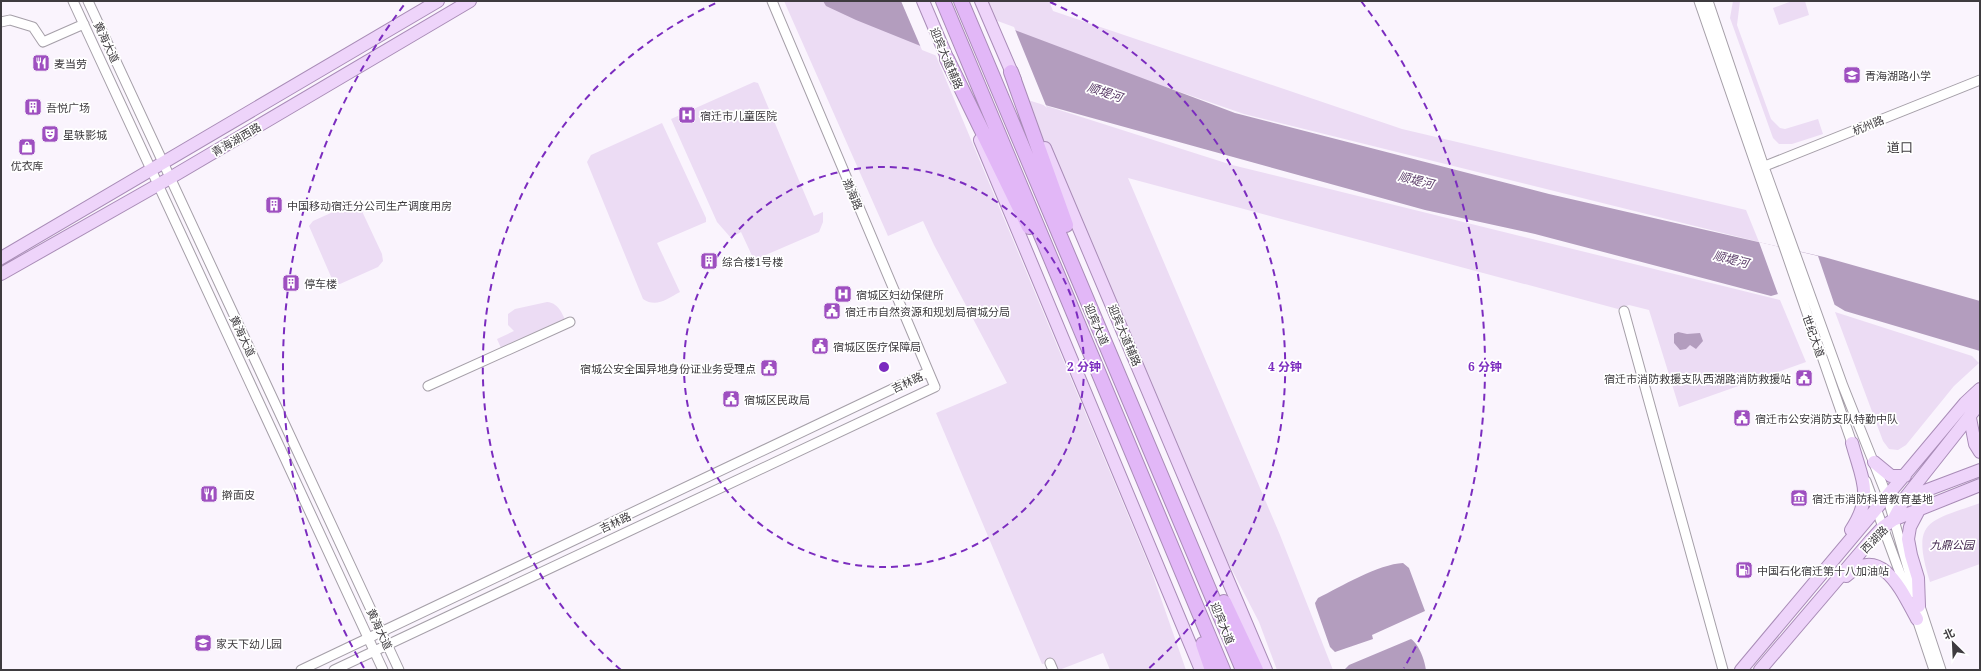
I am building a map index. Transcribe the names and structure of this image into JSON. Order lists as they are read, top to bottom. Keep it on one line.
{"streets":{"highway":["迎宾大道"],"main road":["迎宾大道辅路","青海湖西路","西湖路"],"street":["黄海大道","杭州路","渤海路","世纪大道","吉林路"]},"crossings":[["黄海大道","青海湖西路"],["黄海大道","吉林路"],["杭州路","世纪大道"],["渤海路","吉林路"],["世纪大道","西湖路"]],"districts":["道口"],"water":["顺堤河"],"parks":["九鼎公园"],"places":{"restaurant":["麦当劳","擀面皮"],"school or university":["青海湖路小学","家天下幼儿园"],"building":["吾悦广场","中国移动宿迁分公司生产调度用房","综合楼1号楼","停车楼"],"hospital":["宿迁市儿童医院","宿城区妇幼保健所"],"theatre":["星轶影城"],"shop":["优衣库"],"public building":["宿迁市自然资源和规划局宿城分局","宿城区医疗保障局","宿城公安全国异地身份证业务受理点","宿迁市消防救援支队西湖路消防救援站","宿城区民政局","宿迁市公安消防支队特勤中队"],"museum":["宿迁市消防科普教育基地"],"fuel station":["中国石化宿迁第十八加油站"]},"north":"top left","rings":["2 分钟","4 分钟","6 分钟"]}
